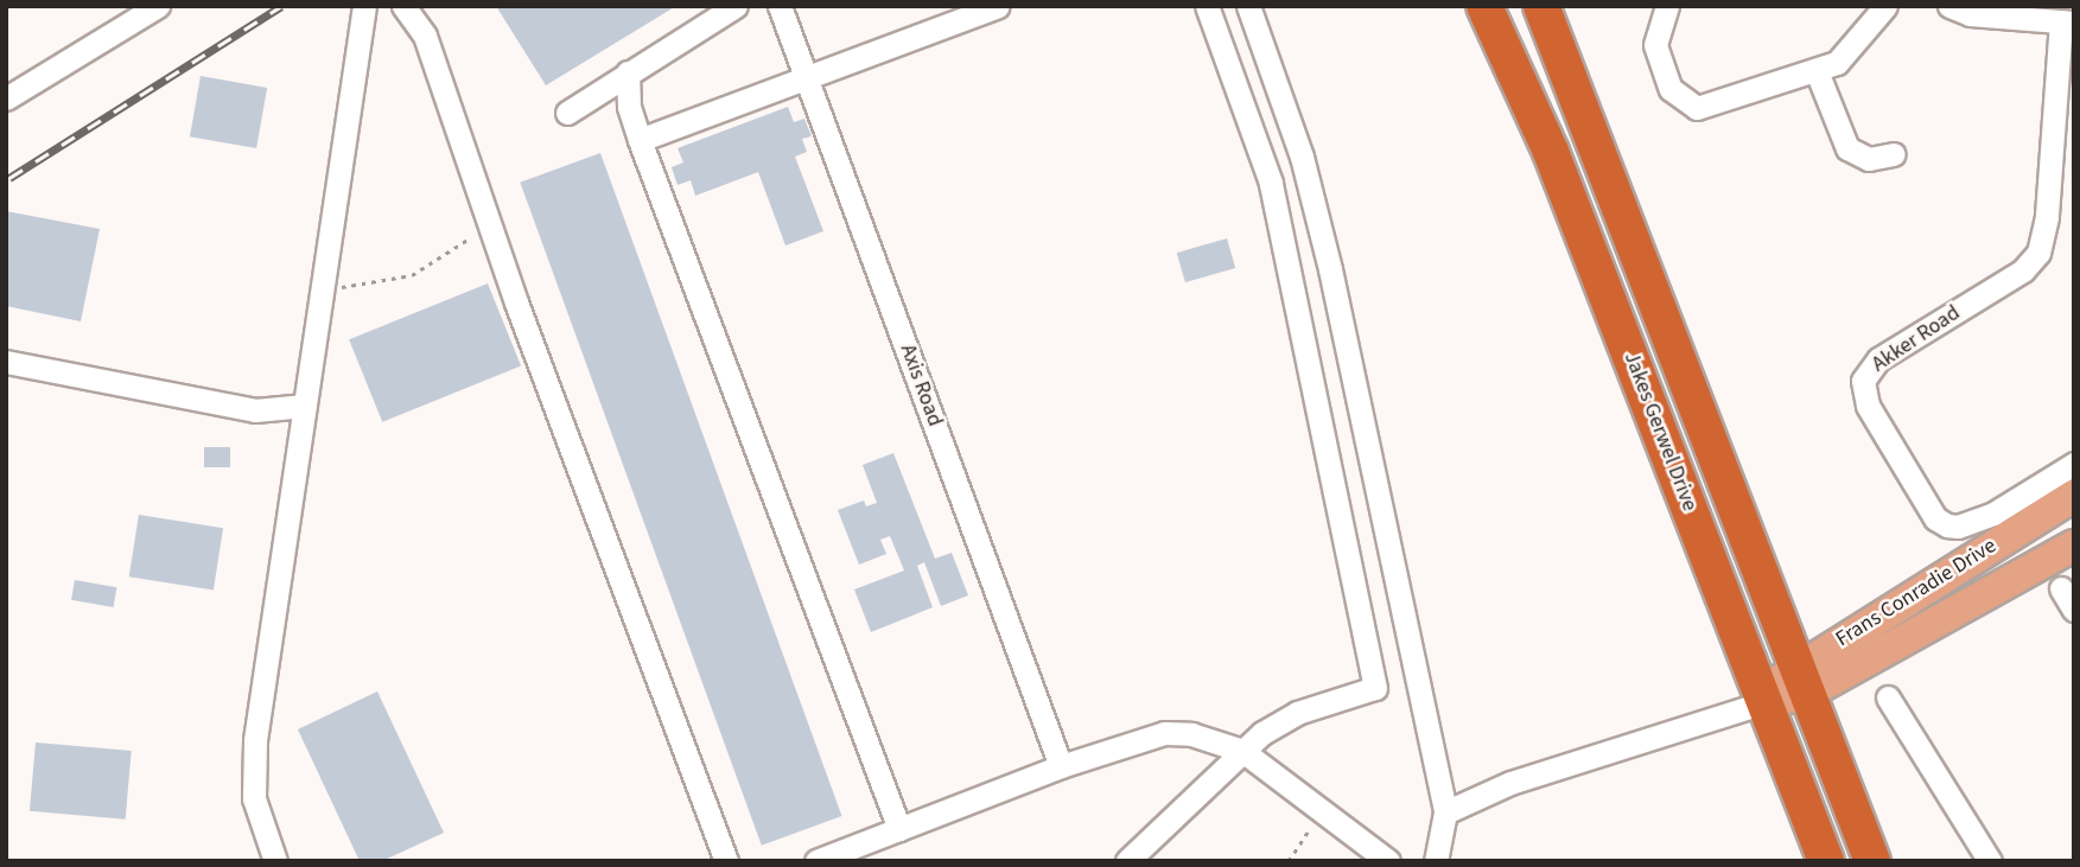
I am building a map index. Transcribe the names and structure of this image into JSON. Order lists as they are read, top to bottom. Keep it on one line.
{"streets":{"highway":["Jakes Gerwel Drive"],"main road":["Frans Conradie Drive"],"street":["Akker Road","Axis Road"]},"crossings":[["Jakes Gerwel Drive","Frans Conradie Drive"]]}
